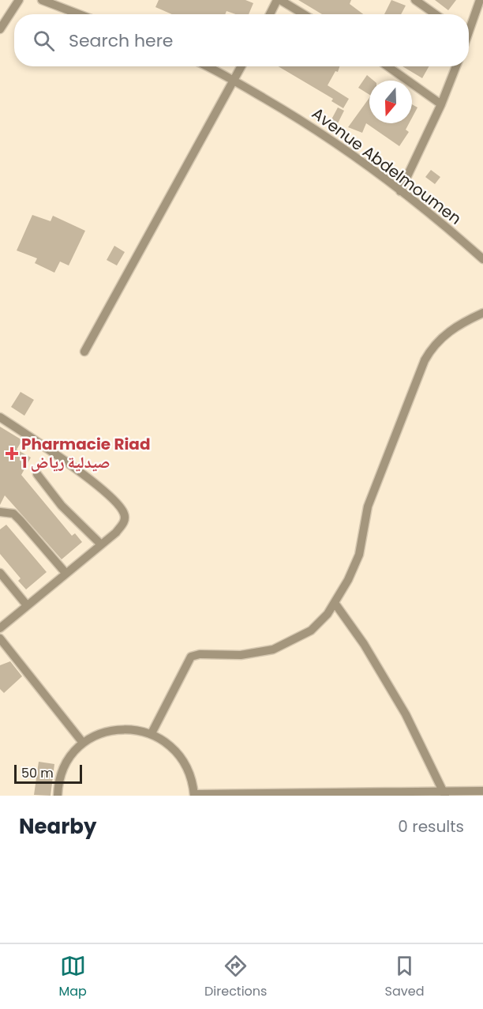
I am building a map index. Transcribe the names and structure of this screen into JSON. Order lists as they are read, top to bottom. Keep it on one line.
{"streets":{"street":["Avenue Abdelmoumen"]},"places":{"health":["Pharmacie Riad 1 صيدلية رياض"]},"scale_bar":"50 m","north":"bottom","page":{"search":"Search here","scale":"50 m","heading":["Nearby","0 results"],"nav":["Map","Directions","Saved"]}}
